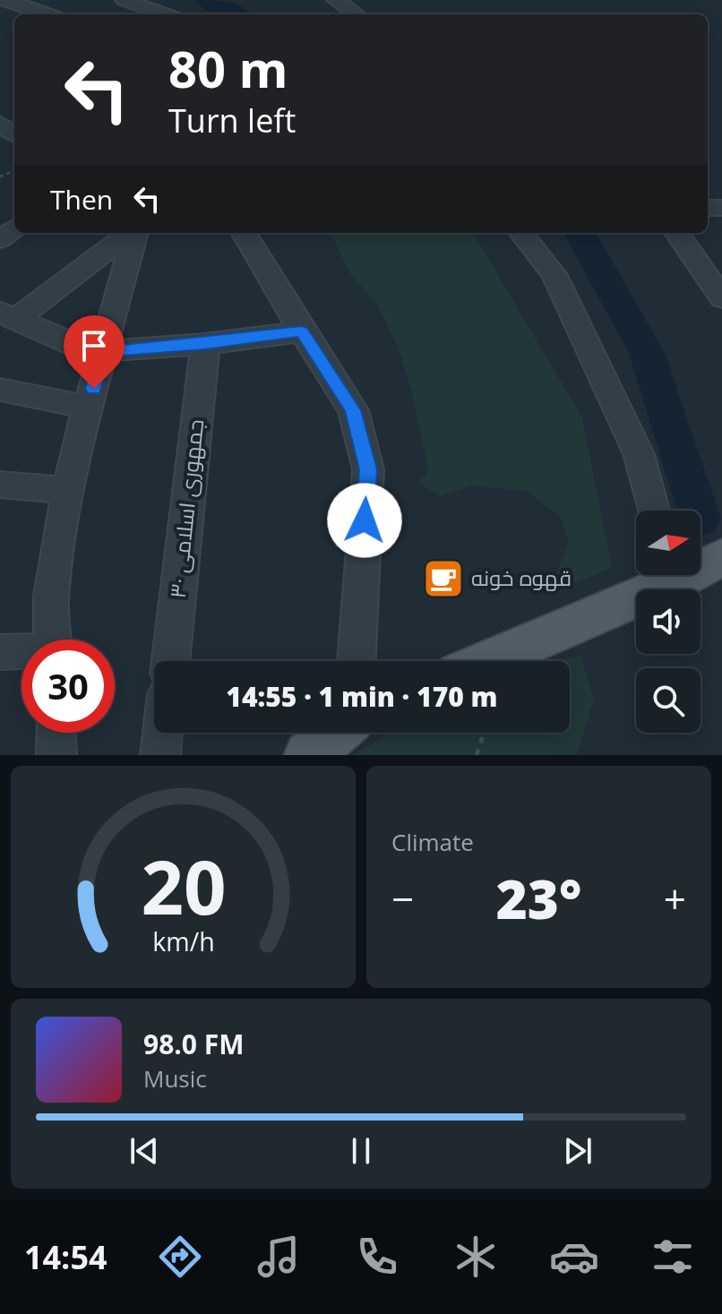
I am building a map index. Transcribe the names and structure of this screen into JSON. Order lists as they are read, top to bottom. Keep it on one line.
{"streets":{"street":["جمهوری اسلامی ۳۰"]},"places":{"cafe":["قهوه خونه"]},"north":"right","page":{"turn":["80 m","Turn left"],"then":"Then","limit":"30","trip":"14:55 · 1 min · 170 m","tile":"Climate","heat":["−","23°","+"],"song":["98.0 FM","Music"],"tabs":"14:54","gauge":["20","km/h"]}}
